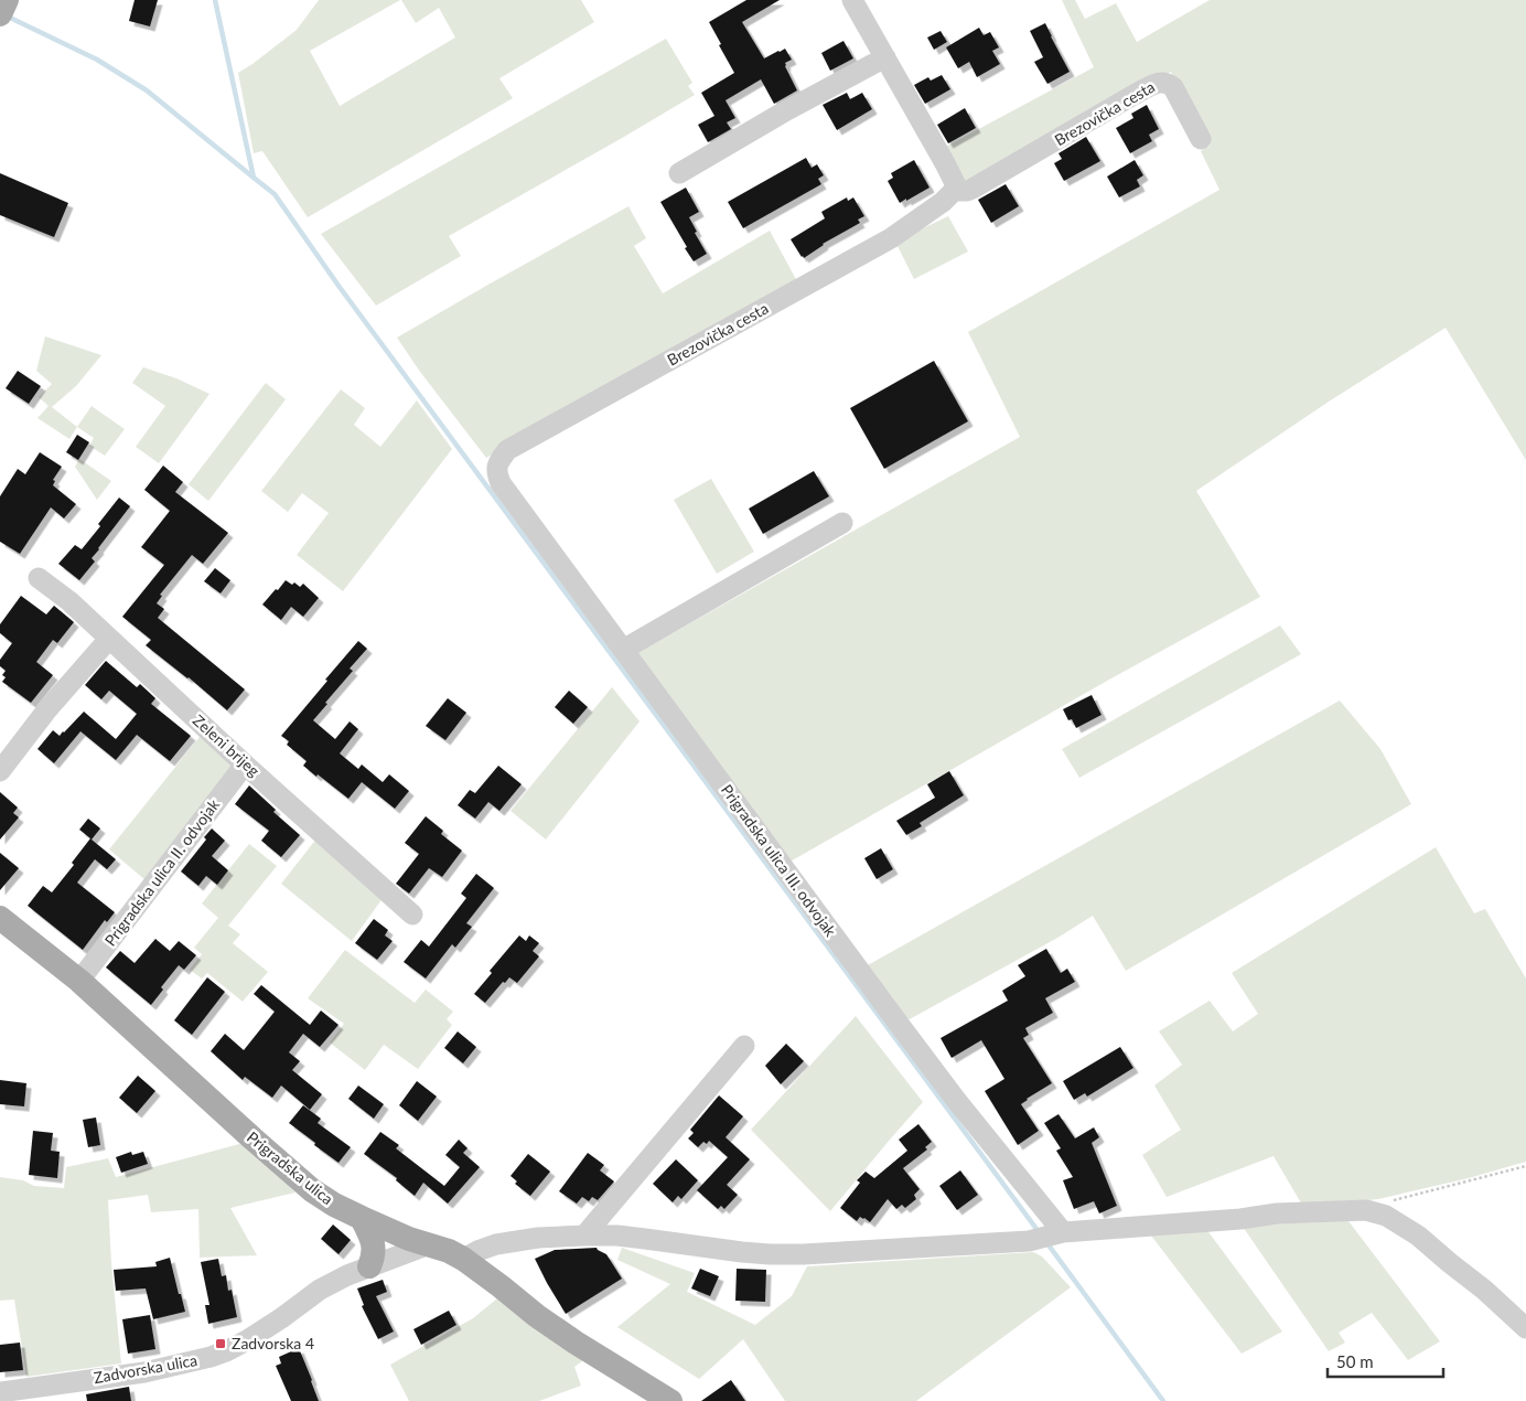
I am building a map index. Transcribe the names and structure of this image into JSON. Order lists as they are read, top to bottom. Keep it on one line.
{"streets":{"main road":["Prigradska ulica"],"street":["Brezovička cesta","Zeleni brijeg","Prigradska ulica III. odvojak","Prigradska ulica II. odvojak","Zadvorska ulica"]},"crossings":[["Brezovička cesta","Prigradska ulica III. odvojak"],["Zeleni brijeg","Prigradska ulica II. odvojak"],["Prigradska ulica II. odvojak","Prigradska ulica"],["Prigradska ulica","Zadvorska ulica"]],"places":{"transit":["Zadvorska 4"]},"scale_bar":"50 m"}
